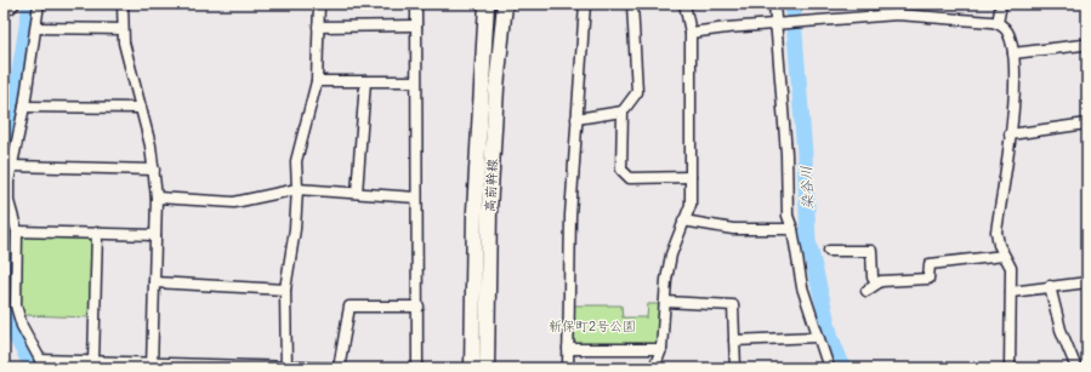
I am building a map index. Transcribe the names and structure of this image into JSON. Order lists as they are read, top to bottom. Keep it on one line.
{"streets":{"street":["高前幹線"]},"water":["染谷川"],"parks":["新保町2号公園"]}
